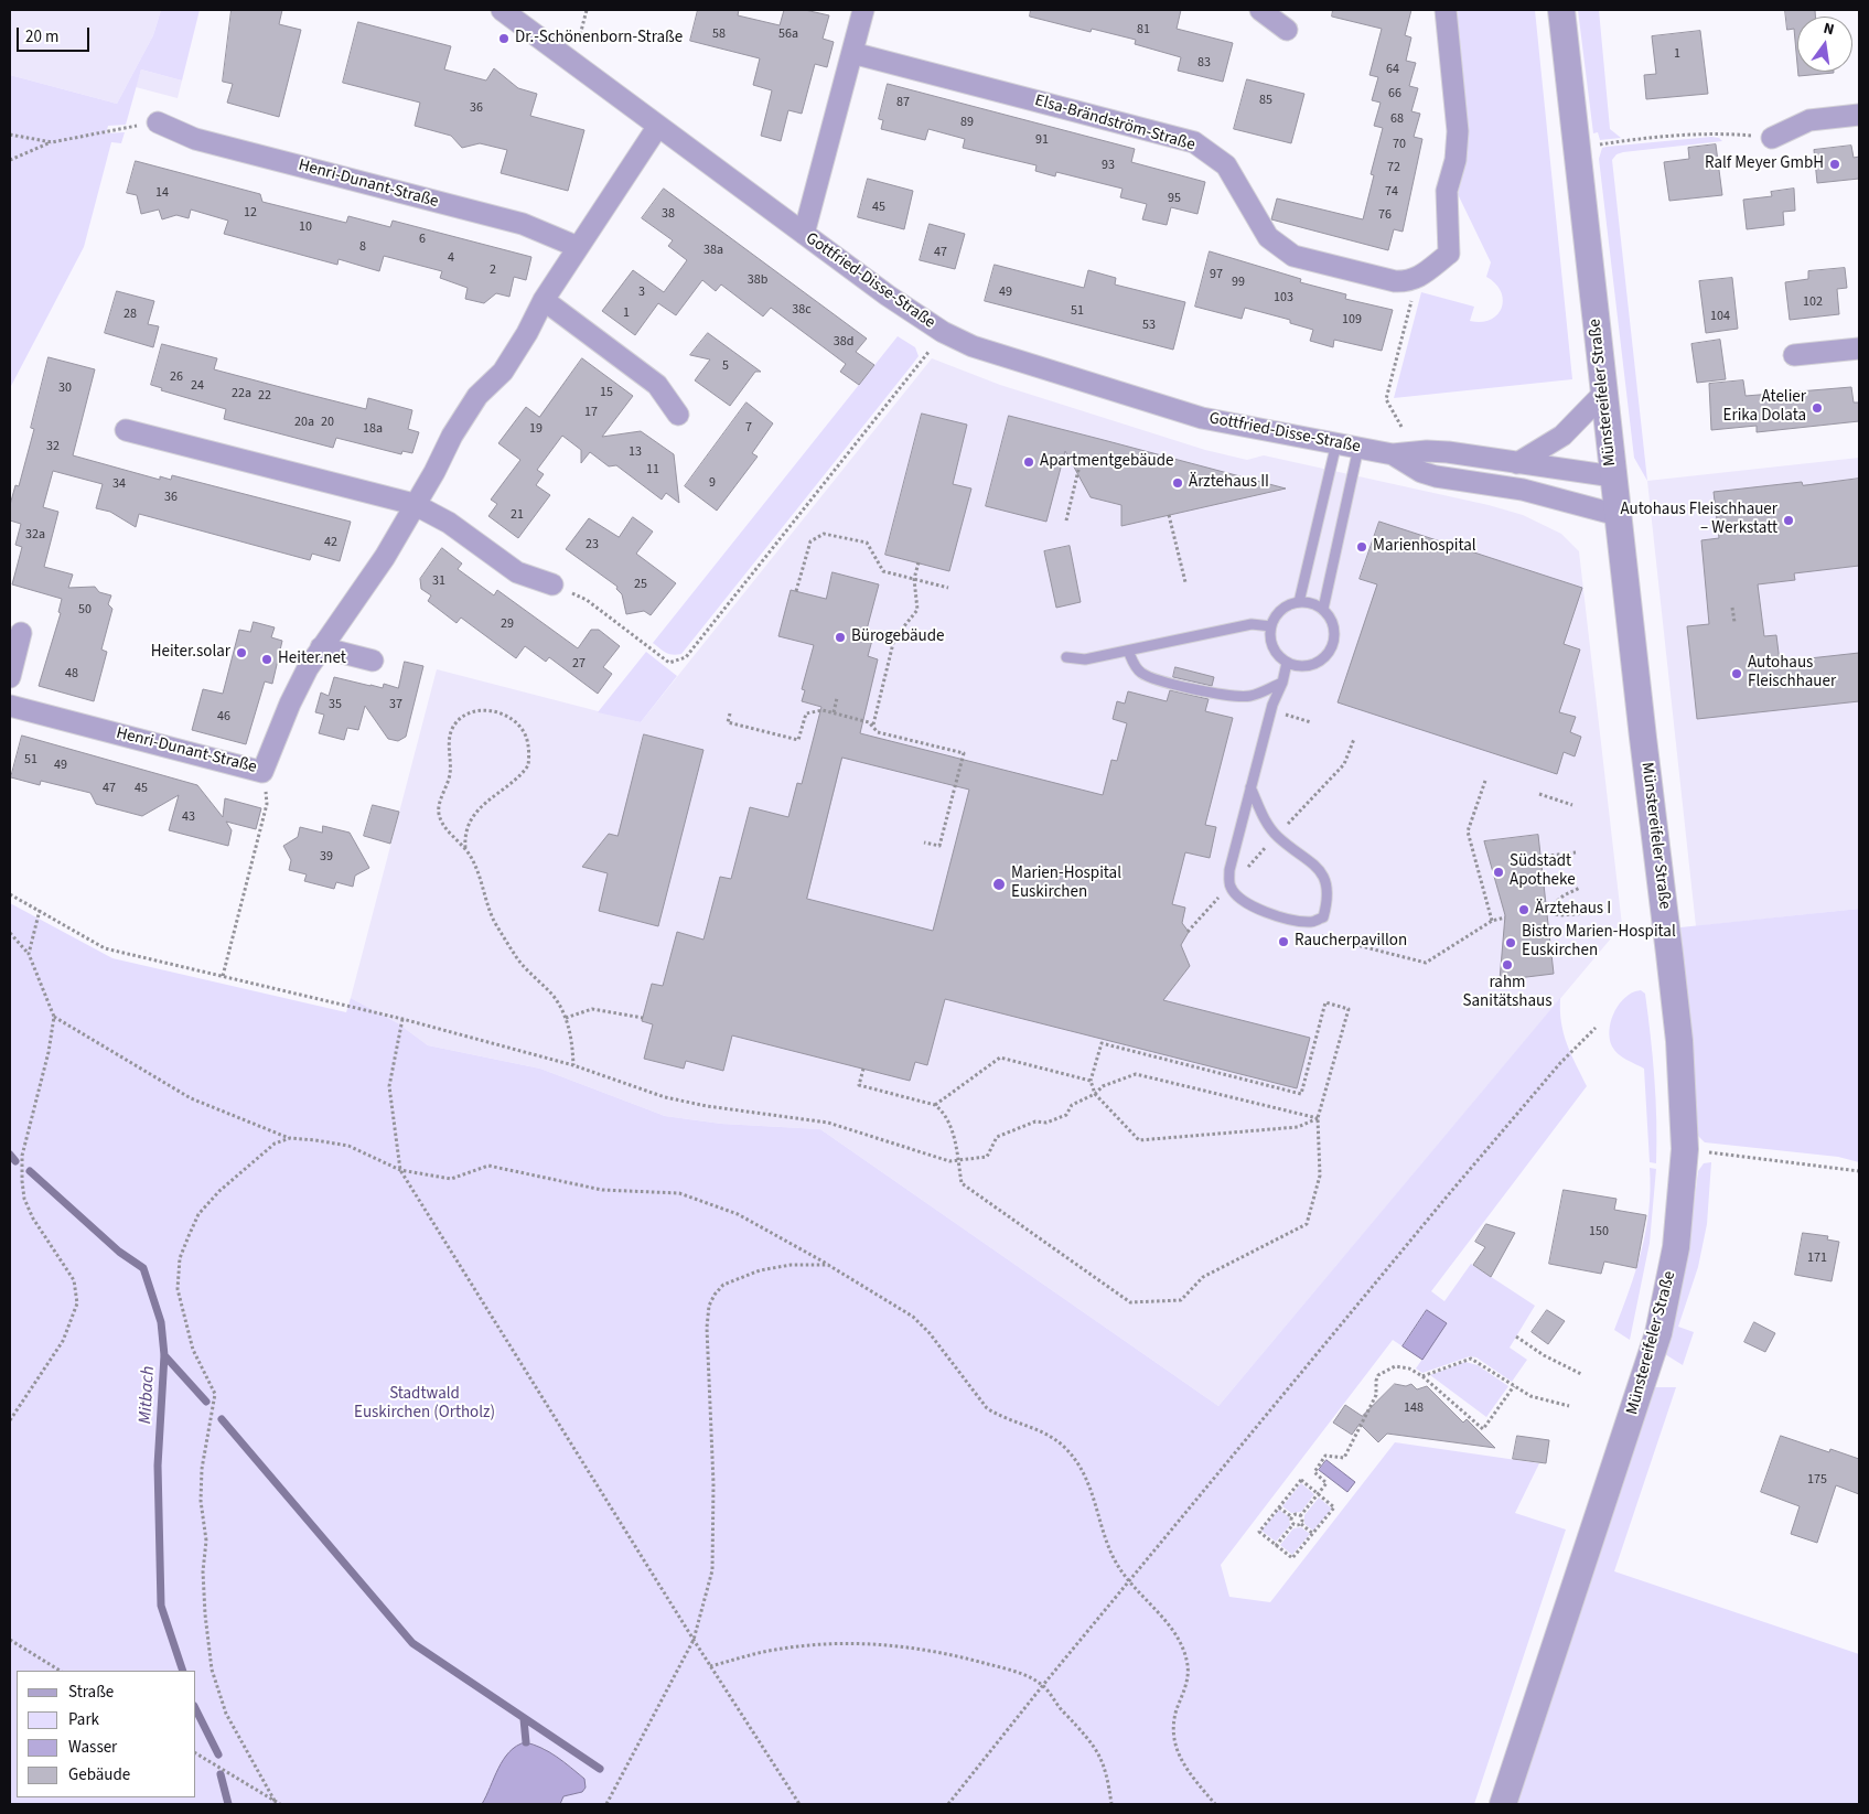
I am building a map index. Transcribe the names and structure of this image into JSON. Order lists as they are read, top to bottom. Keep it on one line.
{"streets":{"street":["Elsa-Brändström-Straße","Henri-Dunant-Straße","Gottfried-Disse-Straße","Münstereifeler Straße"]},"crossings":[["Henri-Dunant-Straße","Gottfried-Disse-Straße"],["Gottfried-Disse-Straße","Münstereifeler Straße"]],"water":["Mitbach"],"parks":["Stadtwald Euskirchen (Ortholz)"],"places":["Dr.-Schönenborn-Straße","Ralf Meyer GmbH","Atelier Erika Dolata","Apartmentgebäude","Ärztehaus II","Autohaus Fleischhauer – Werkstatt","Marienhospital","Bürogebäude","Heiter.solar","Heiter.net","Autohaus Fleischhauer","Südstadt Apotheke","Marien-Hospital Euskirchen","Ärztehaus I","Raucherpavillon","Bistro Marien-Hospital Euskirchen","rahm Sanitätshaus"],"house_numbers":["81","58","56a","1","83","64","66","85","87","36","68","89","91","70","93","72","74","14","95","45","12","38","76","10","6","8","38a","47","4","2","97","38b","99","3","49","103","102","38c","51","1","28","104","109","53","38d","5","26","24","30","15","22a","22","17","20a","20","7","18a","19","32","13","11","9","34","36","21","32a","42","23","31","25","50","29","27","48","35","37","46","51","49","47","45","43","39","150","171","148","175"],"legend":["Straße","Park","Wasser","Gebäude"],"scale_bar":"20 m","north":"top"}
